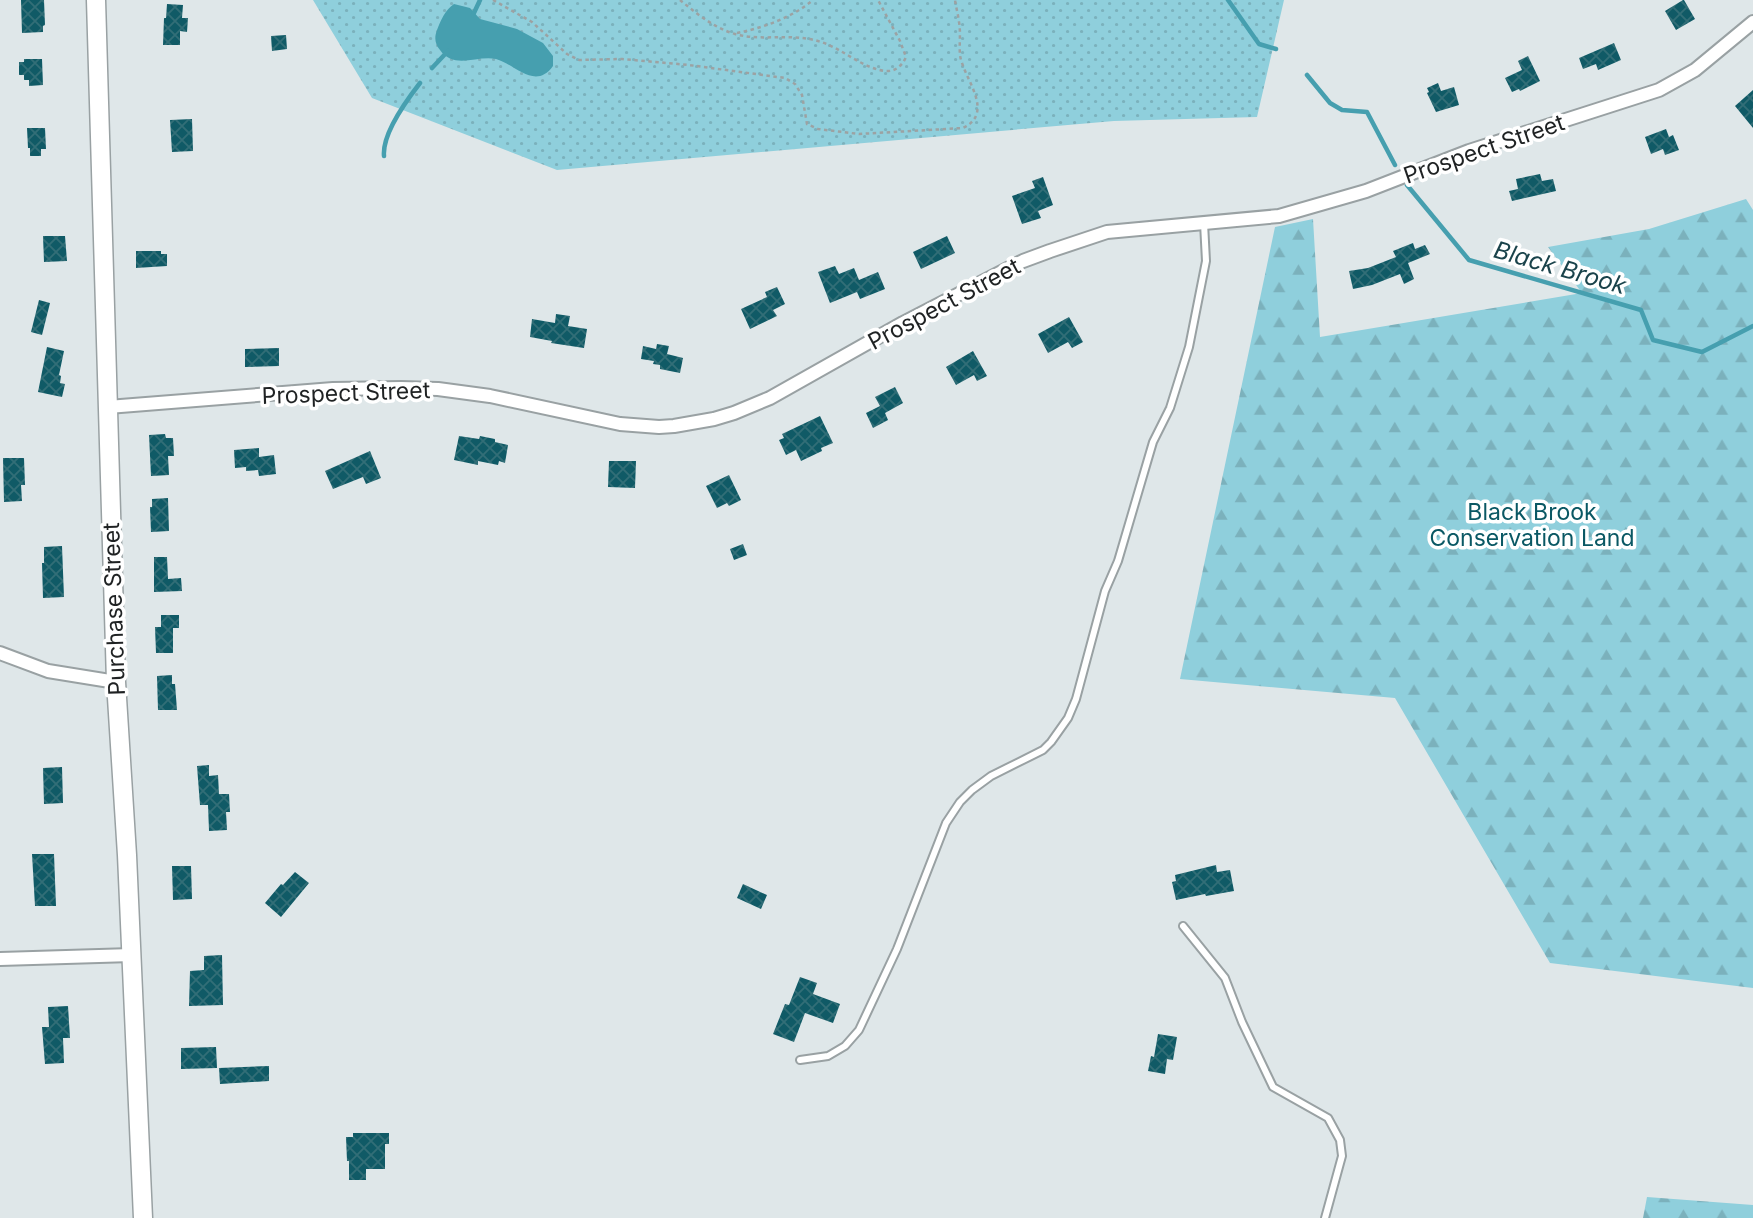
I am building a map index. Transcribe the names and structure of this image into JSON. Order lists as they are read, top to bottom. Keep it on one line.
{"streets":{"street":["Prospect Street","Purchase Street"]},"crossings":[["Prospect Street","Purchase Street"]],"water":["Black Brook"],"parks":["Black Brook Conservation Land"]}
